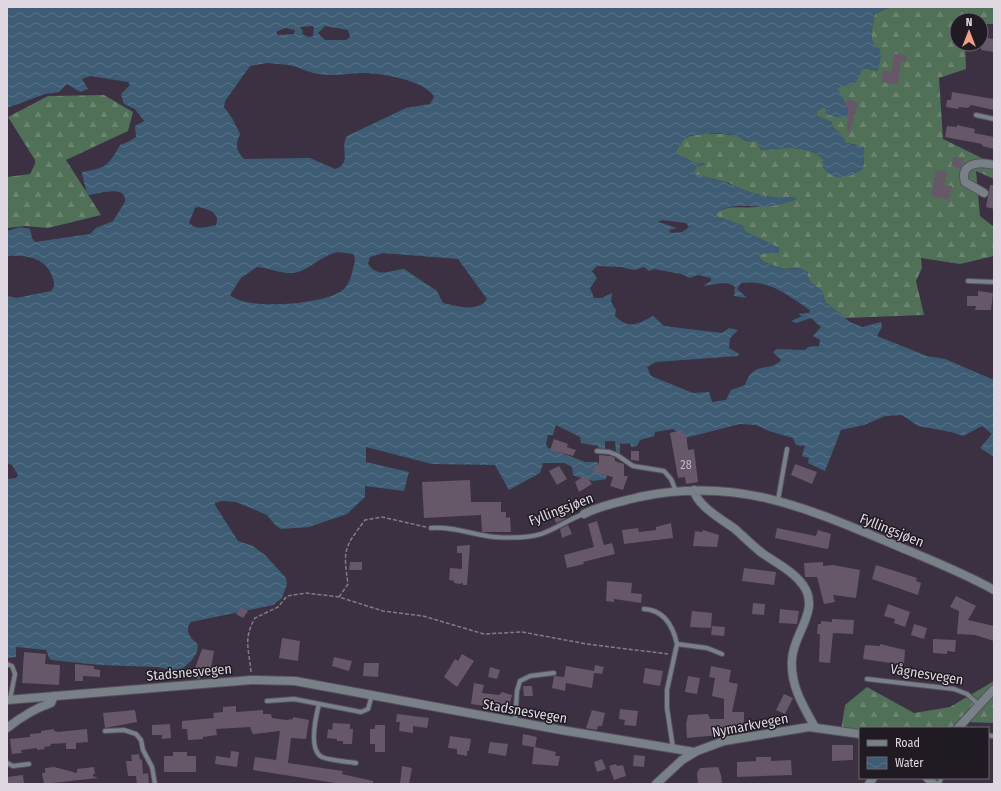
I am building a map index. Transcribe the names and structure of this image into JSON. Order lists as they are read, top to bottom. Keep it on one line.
{"streets":{"street":["Fyllingsjøen","Stadsnesvegen","Nymarkvegen"],"lane":["Vågnesvegen"]},"crossings":[["Fyllingsjøen","Nymarkvegen"],["Stadsnesvegen","Nymarkvegen"]],"house_numbers":["28"],"legend":["Road","Water"],"north":"top"}
